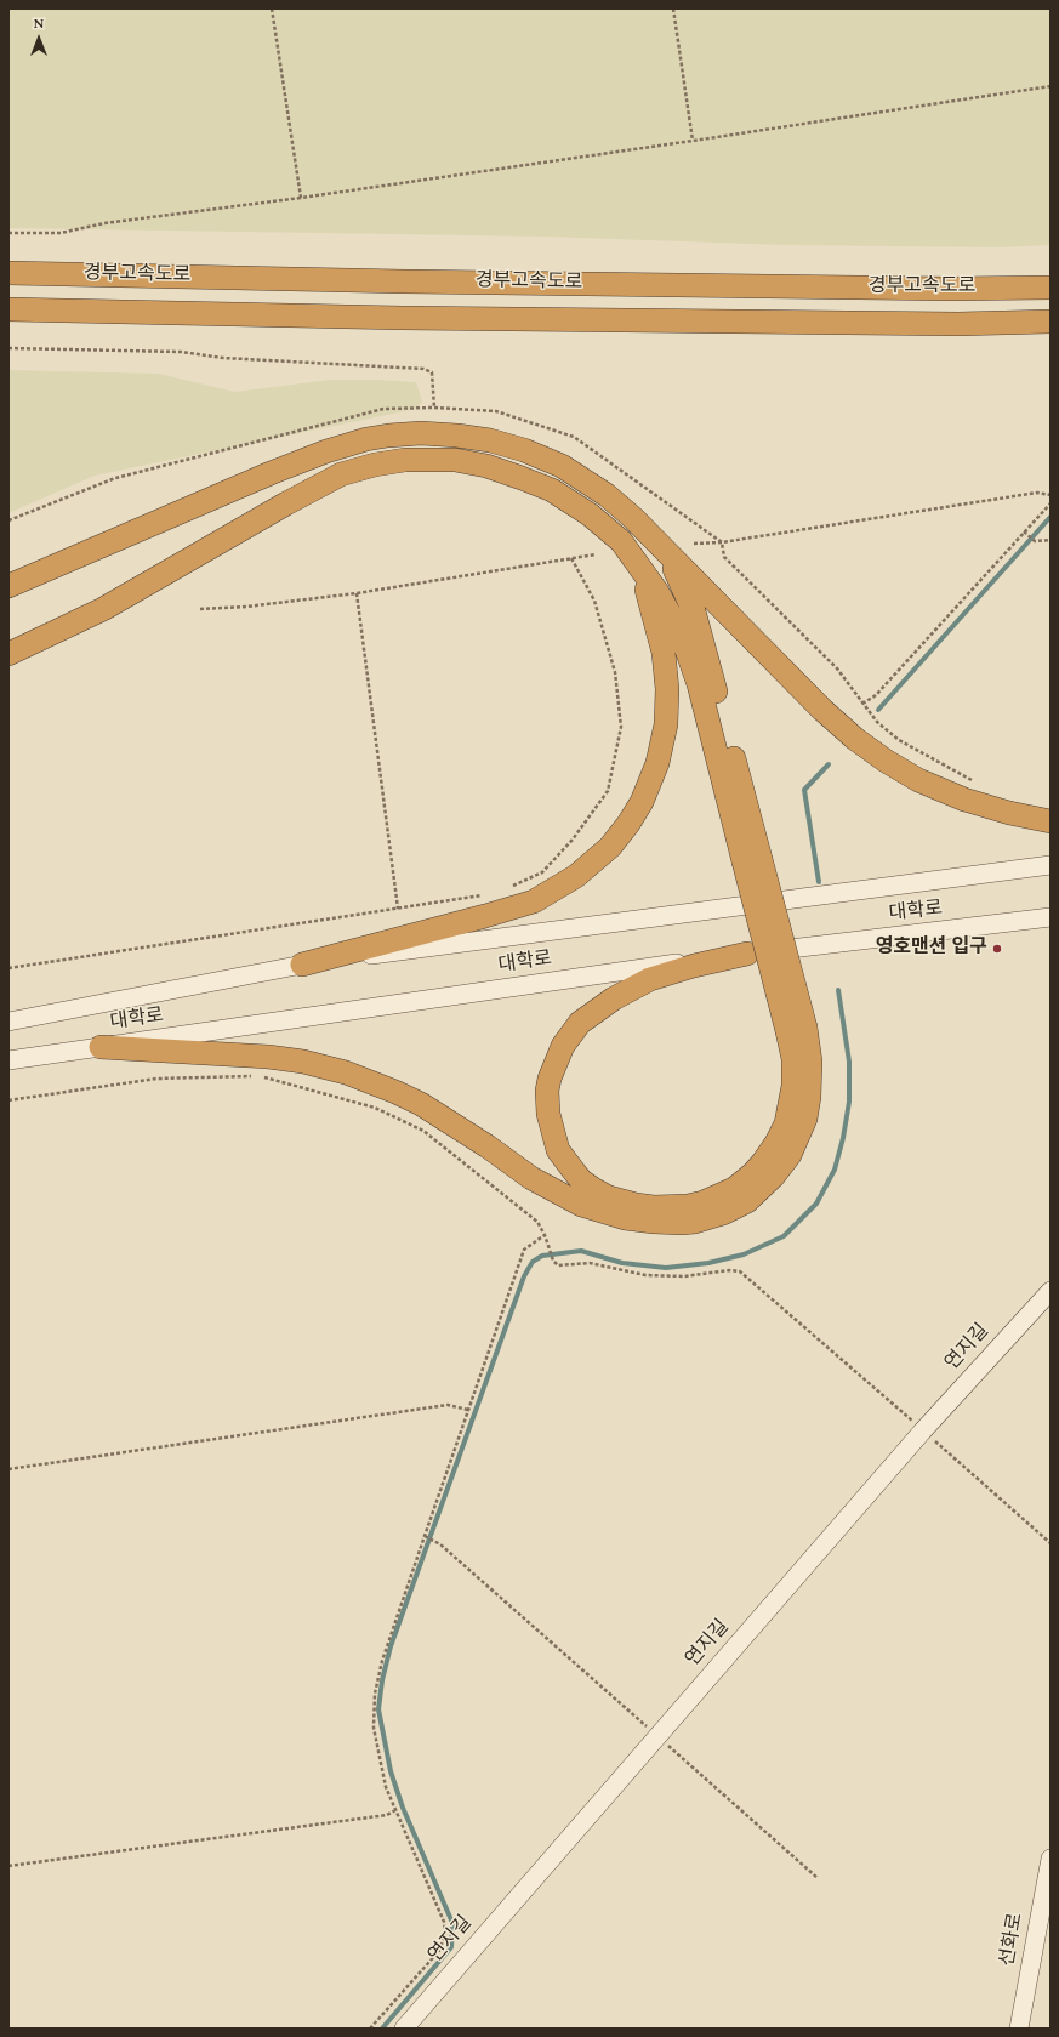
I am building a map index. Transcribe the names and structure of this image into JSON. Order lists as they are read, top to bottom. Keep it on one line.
{"streets":{"highway":["경부고속도로"],"main road":["대학로","연지길","선화로"]},"places":["영호맨션 입구"],"north":"top"}
